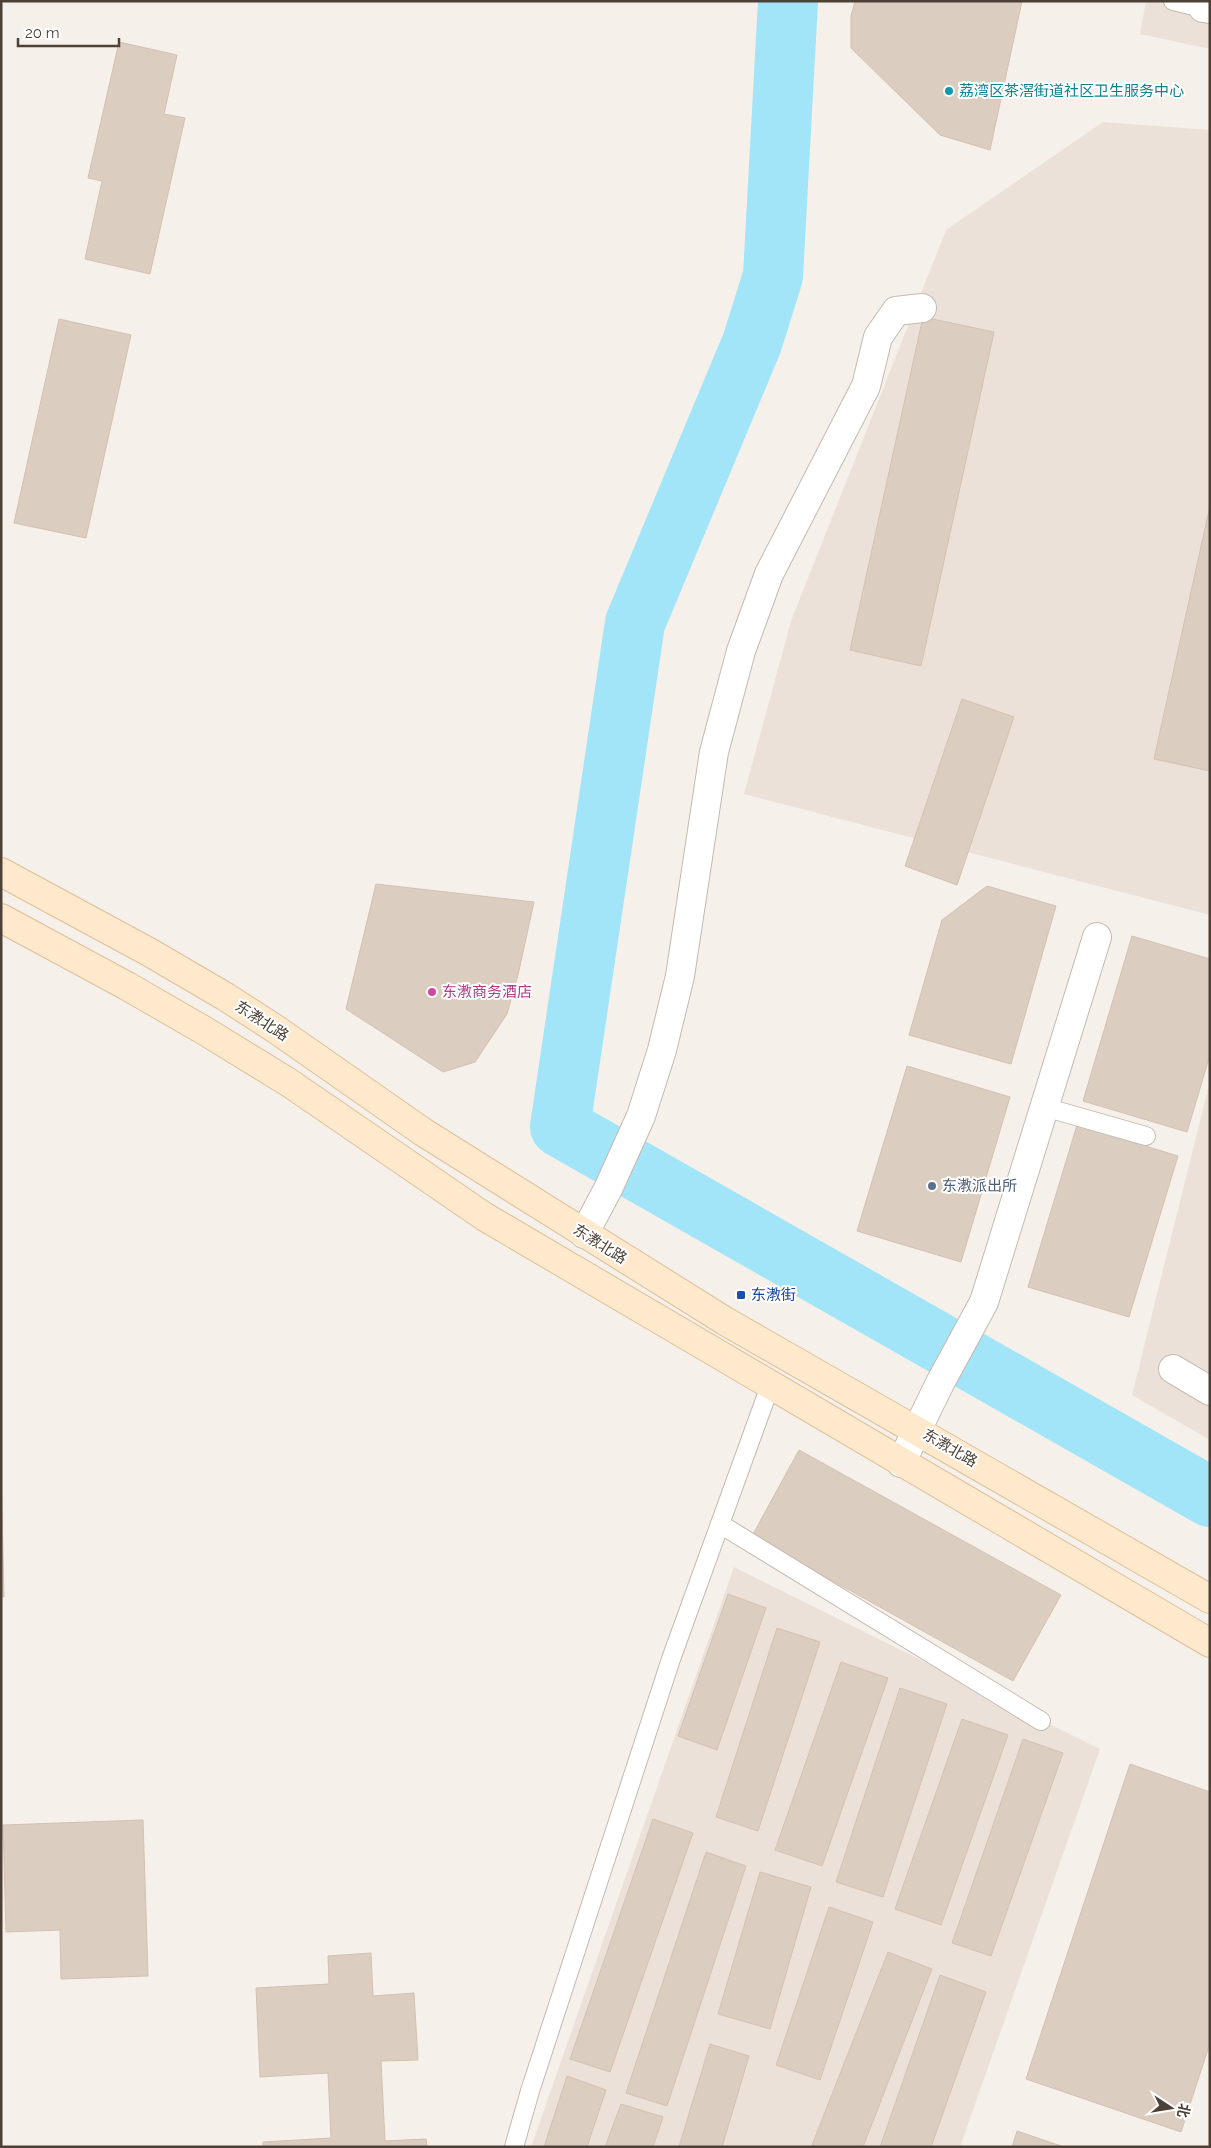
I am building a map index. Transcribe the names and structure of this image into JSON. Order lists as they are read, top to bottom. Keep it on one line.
{"streets":{"main road":["东漖北路"]},"places":{"other":["荔湾区茶滘街道社区卫生服务中心","东漖商务酒店","东漖派出所"],"transit":["东漖街"]},"scale_bar":"20 m","north":"right"}
